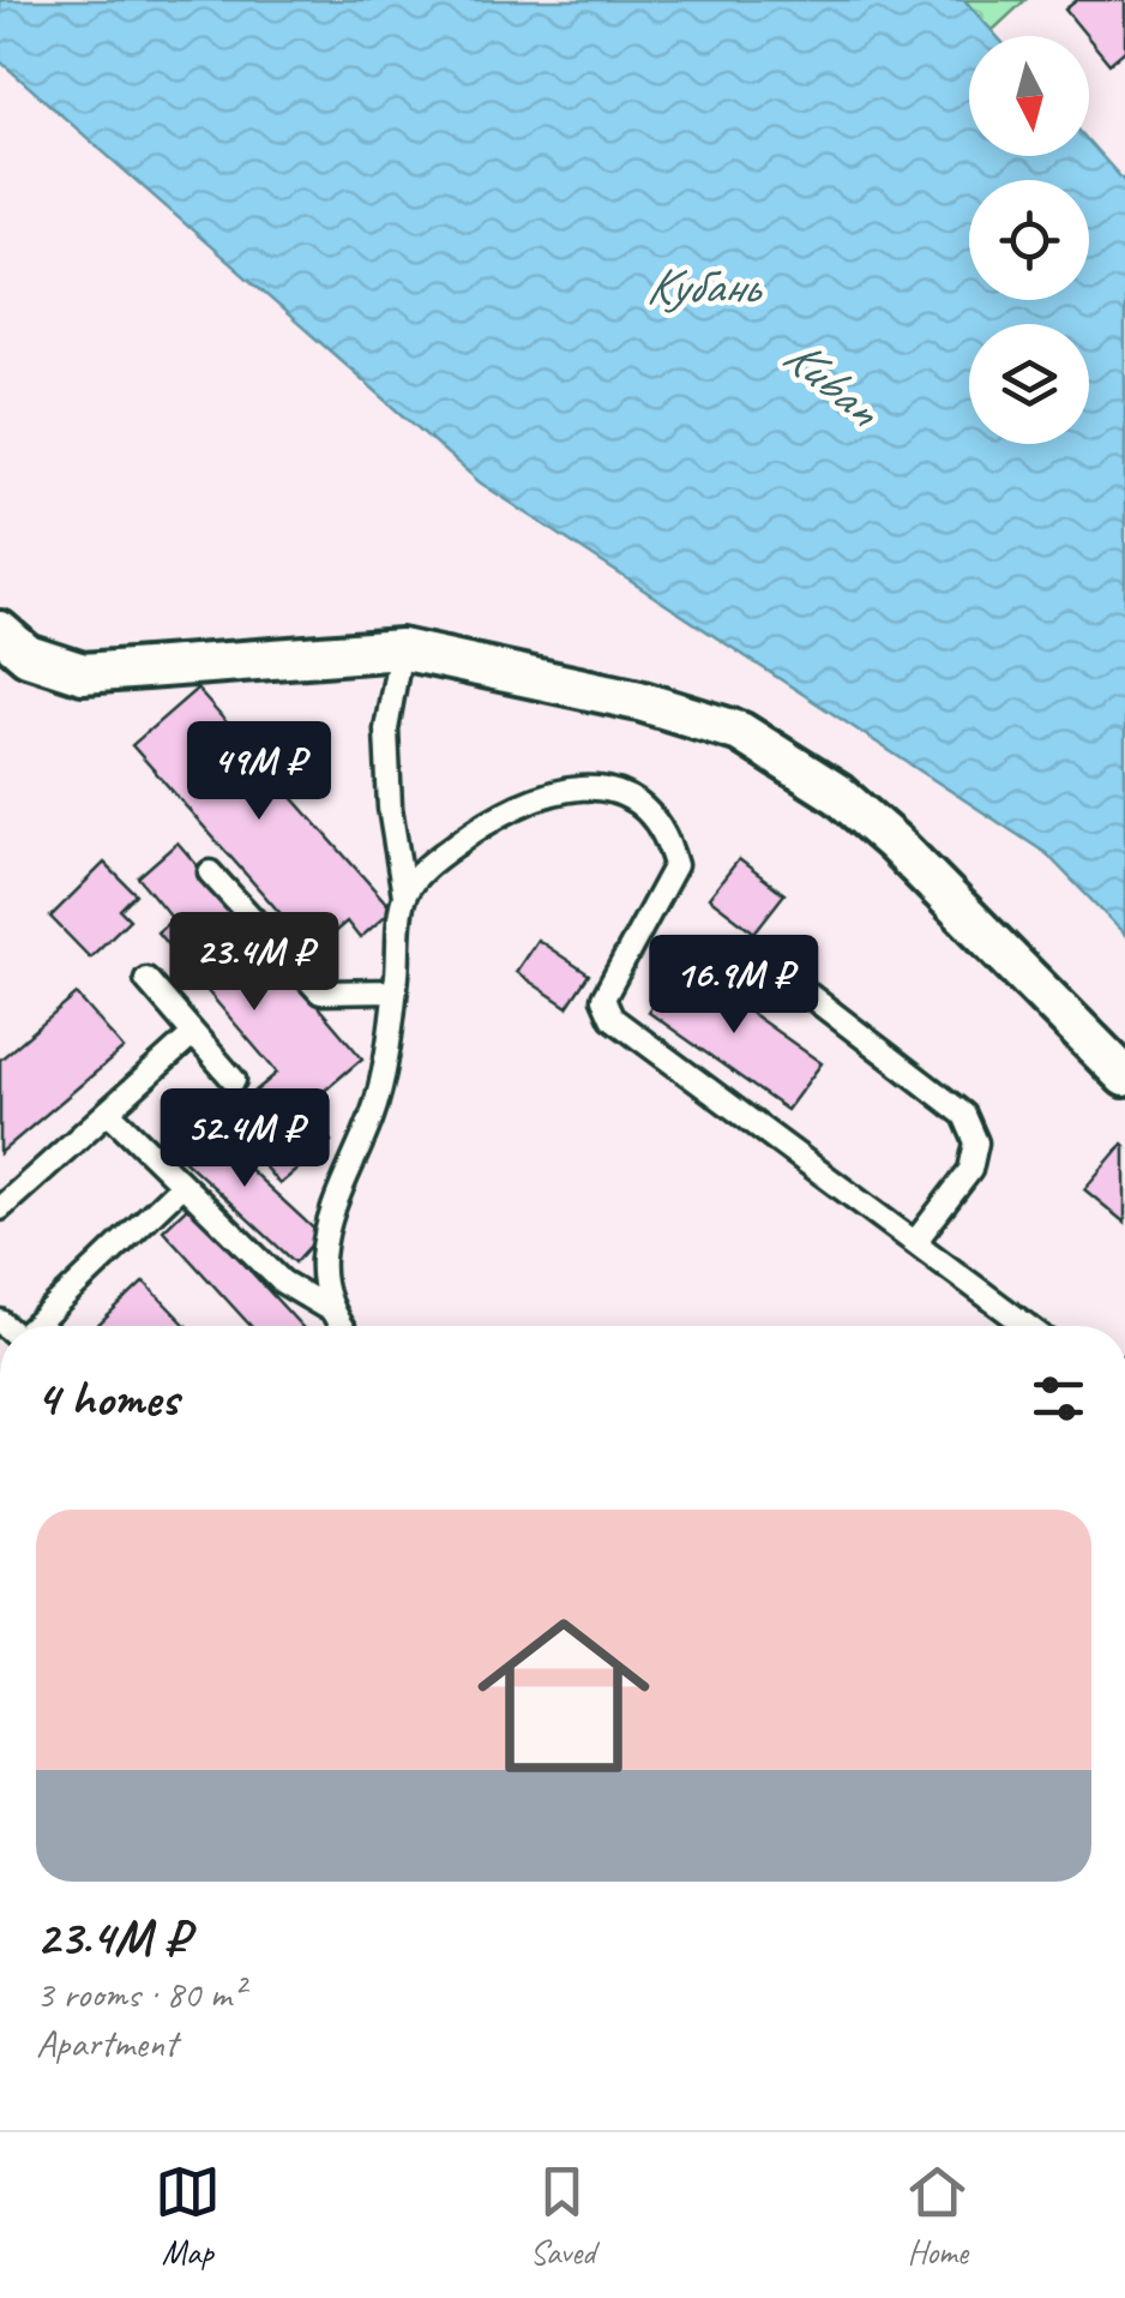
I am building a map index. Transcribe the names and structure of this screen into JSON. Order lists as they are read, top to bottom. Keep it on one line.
{"water":["Кубань","Kuban"],"north":"bottom","page":{"price":["49M ₽","23.4M ₽","16.9M ₽","52.4M ₽"],"heading":"4 homes","list":[{"name":"23.4M ₽","note":"3 rooms · 80 m² · Apartment"}],"tabs":["Map","Saved","Home"]}}
